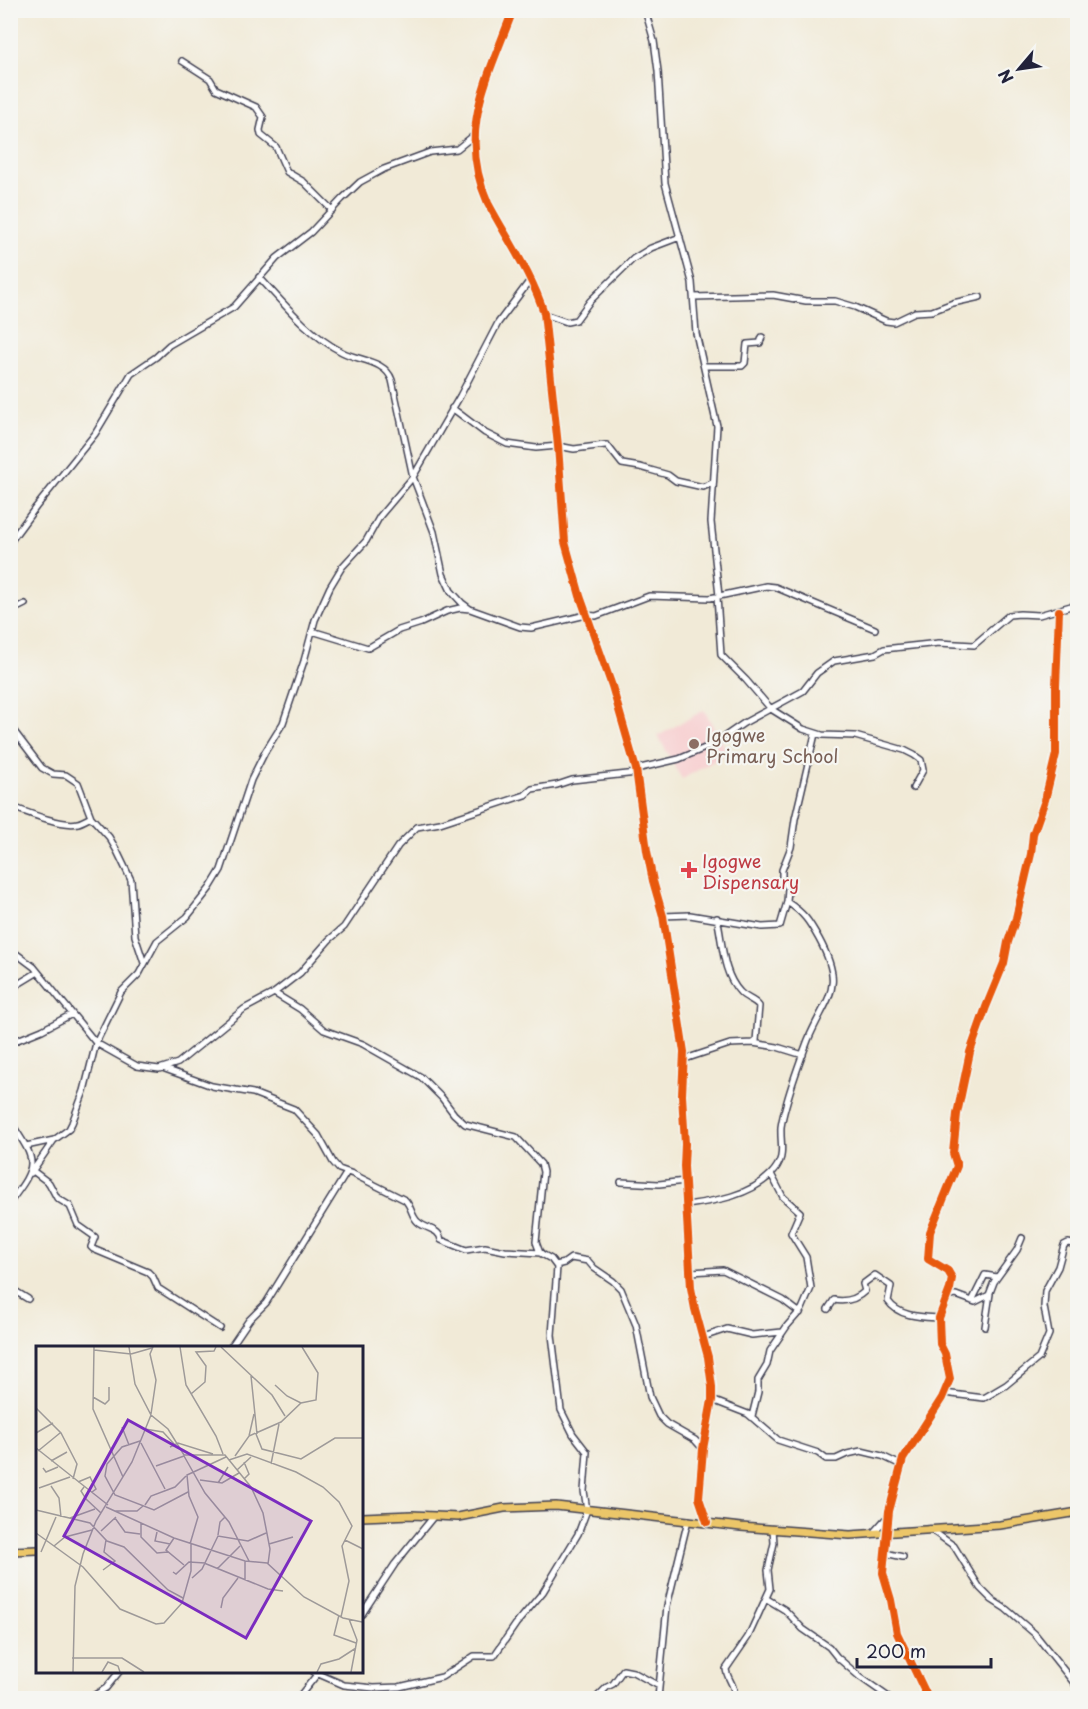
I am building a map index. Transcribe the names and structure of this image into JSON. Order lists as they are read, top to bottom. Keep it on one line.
{"places":{"other":["Igogwe Primary School"],"health":["Igogwe Dispensary"]},"scale_bar":"200 m","north":"bottom left"}
